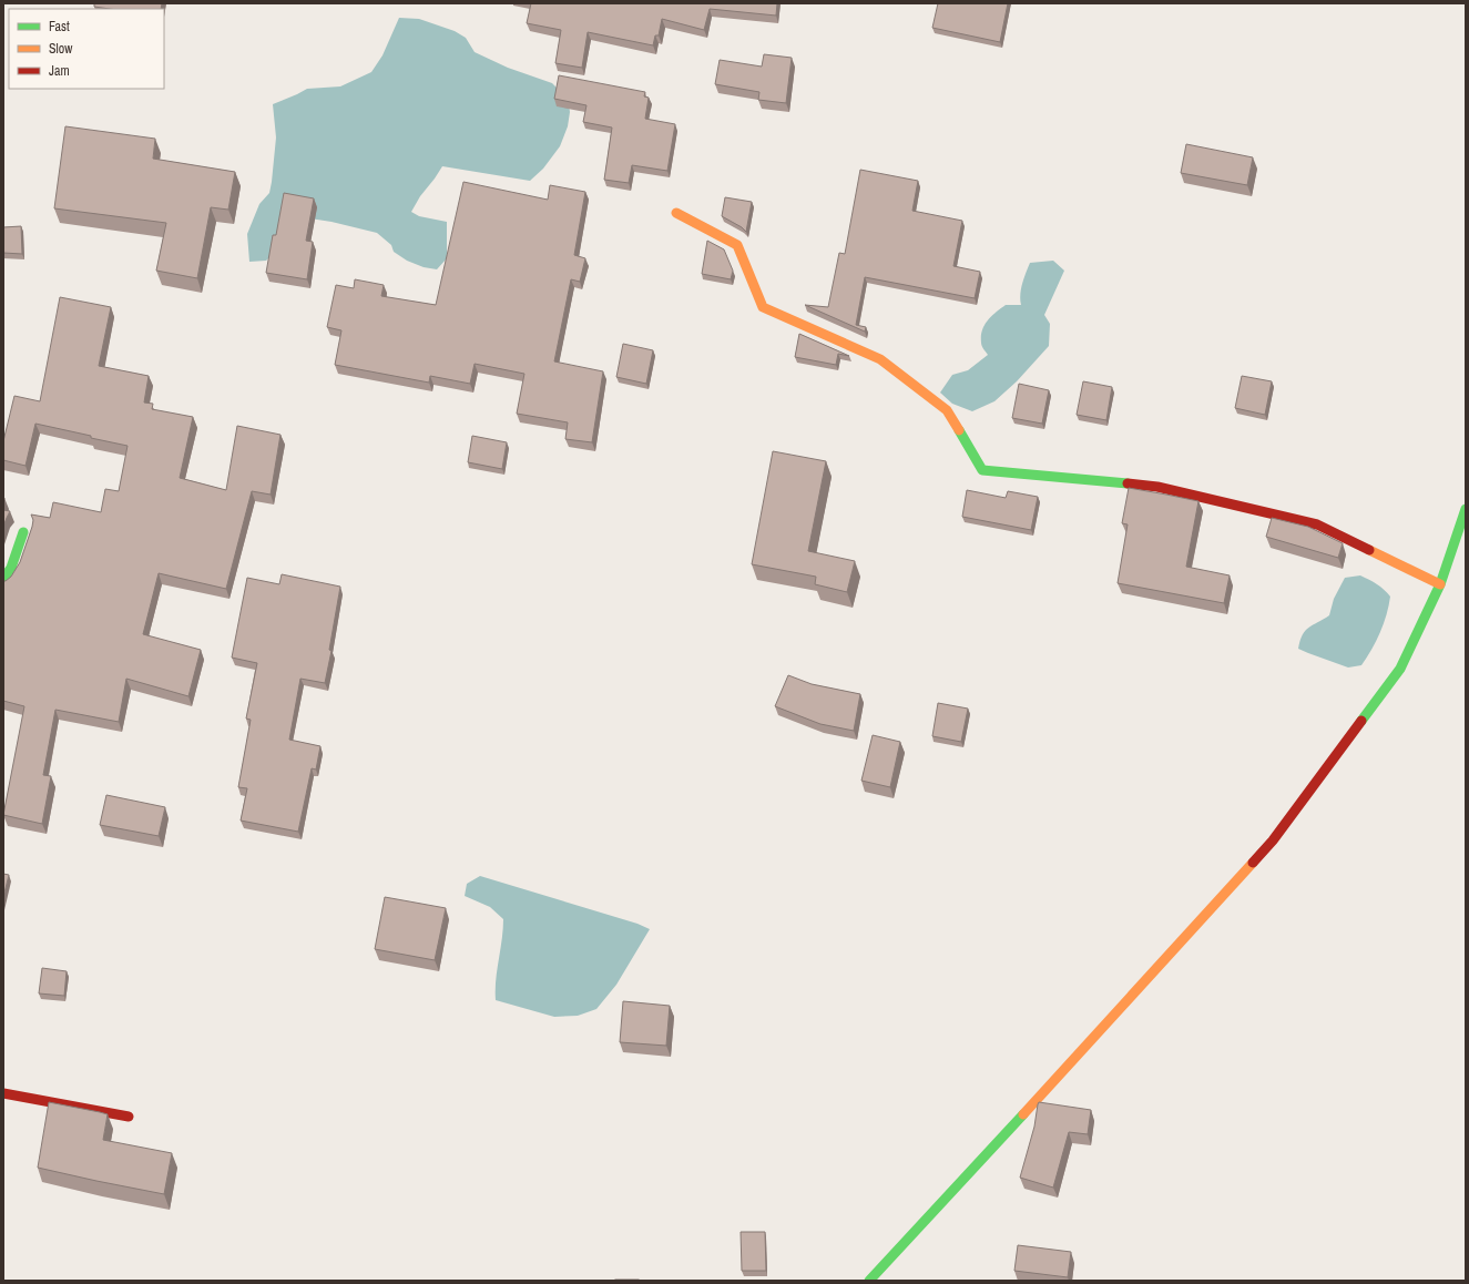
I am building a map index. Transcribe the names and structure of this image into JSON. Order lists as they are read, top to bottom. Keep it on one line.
{"legend":["Fast","Slow","Jam"]}
